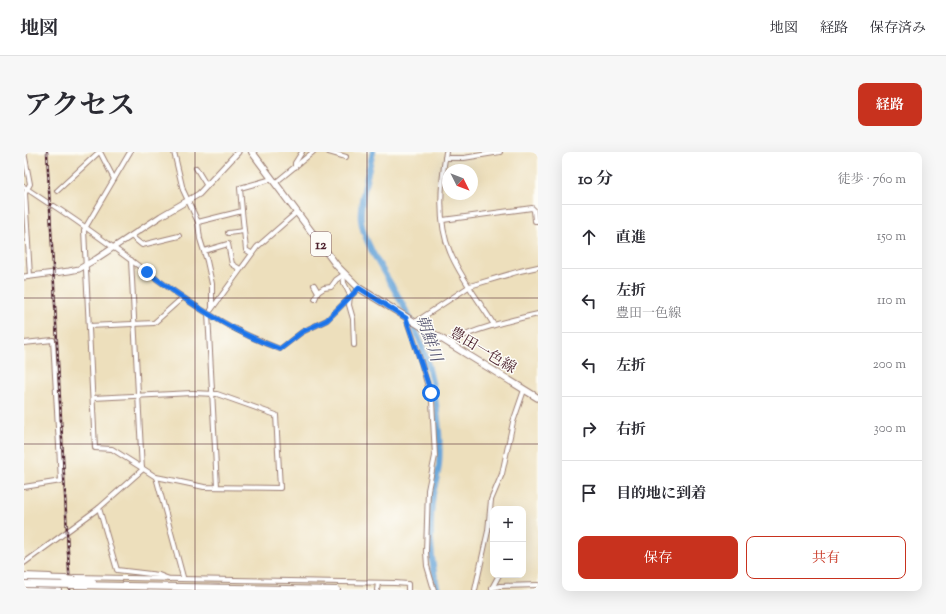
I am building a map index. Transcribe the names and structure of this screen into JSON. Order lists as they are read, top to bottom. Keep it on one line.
{"streets":{"main road":["12","豊田一色線"]},"water":["朝鮮川"],"north":"bottom right","page":{"header":"地図","nav":["地図","経路","保存済み"],"title":"アクセス","buttons":["経路",["保存","共有"]],"heading":["10 分","徒歩 · 760 m"],"list":[["直進","150 m"],["左折","豊田一色線","110 m"],["左折","200 m"],["右折","300 m"],"目的地に到着"],"map_buttons":["+","−"]}}
